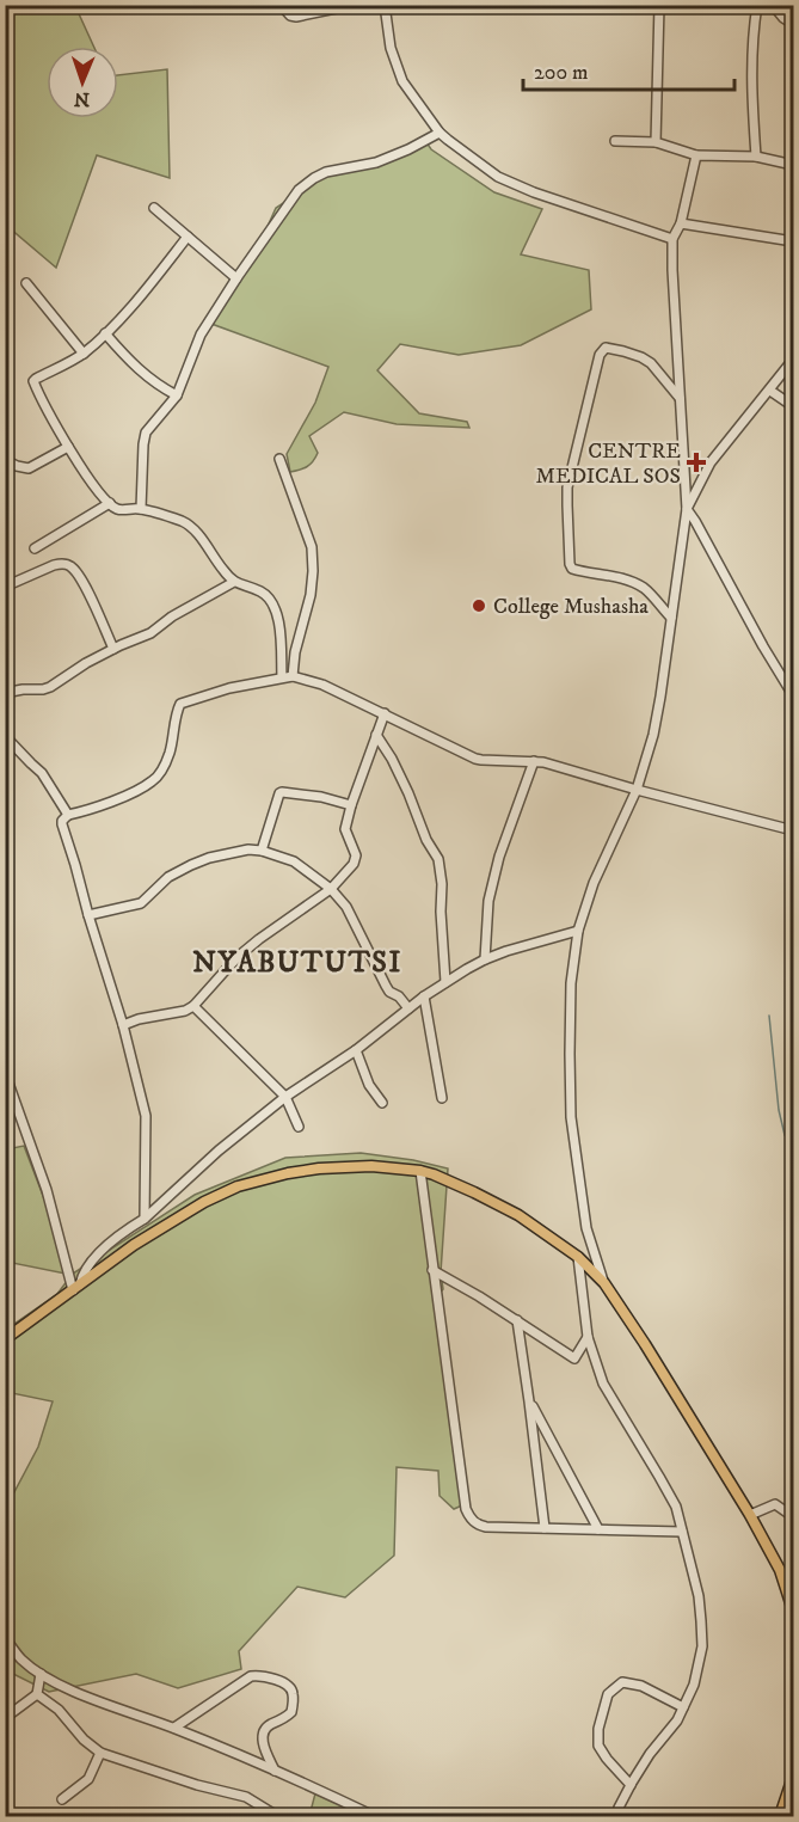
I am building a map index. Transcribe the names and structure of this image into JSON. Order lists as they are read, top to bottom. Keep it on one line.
{"districts":["NYABUTUTSI"],"places":{"health":["CENTRE MEDICAL SOS"],"other":["College Mushasha"]},"scale_bar":"200 m","north":"bottom"}
